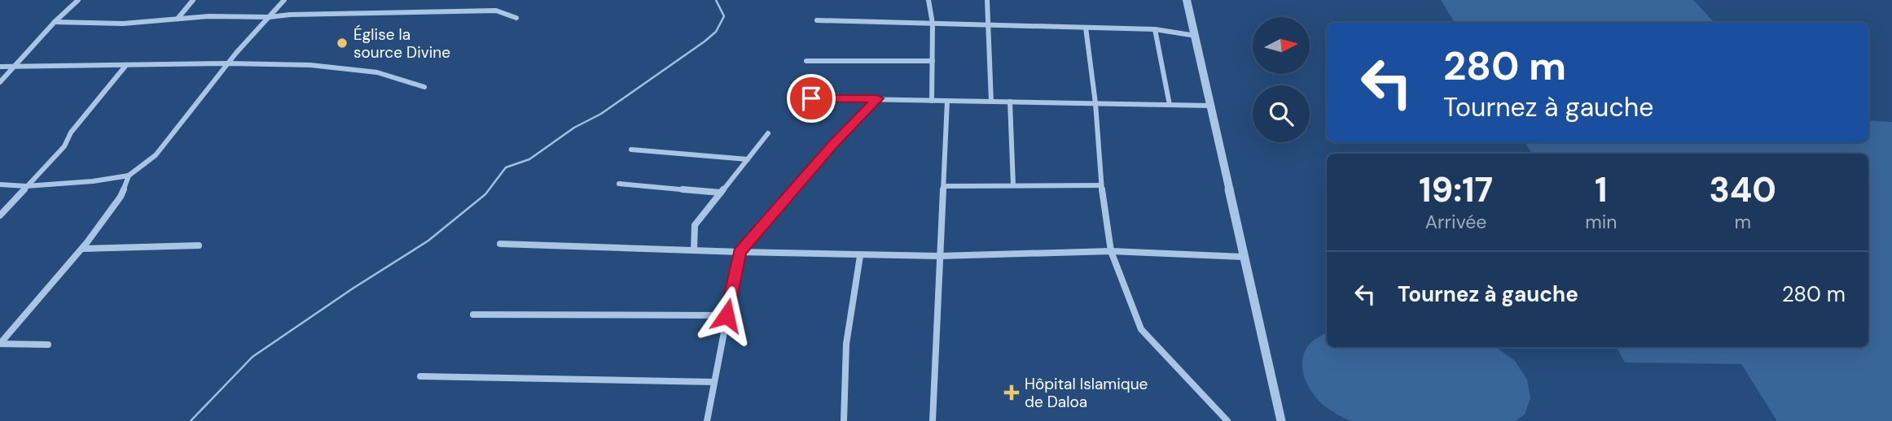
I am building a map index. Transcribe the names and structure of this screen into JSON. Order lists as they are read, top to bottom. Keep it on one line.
{"places":{"other":["Église la source Divine"],"health":["Hôpital Islamique de Daloa"]},"north":"right","page":{"turn":["280 m","Tournez à gauche"],"eta":["19:17","Arrivée","1","min","340","m"],"list":[{"name":"Tournez à gauche","value":"280 m"}]}}
